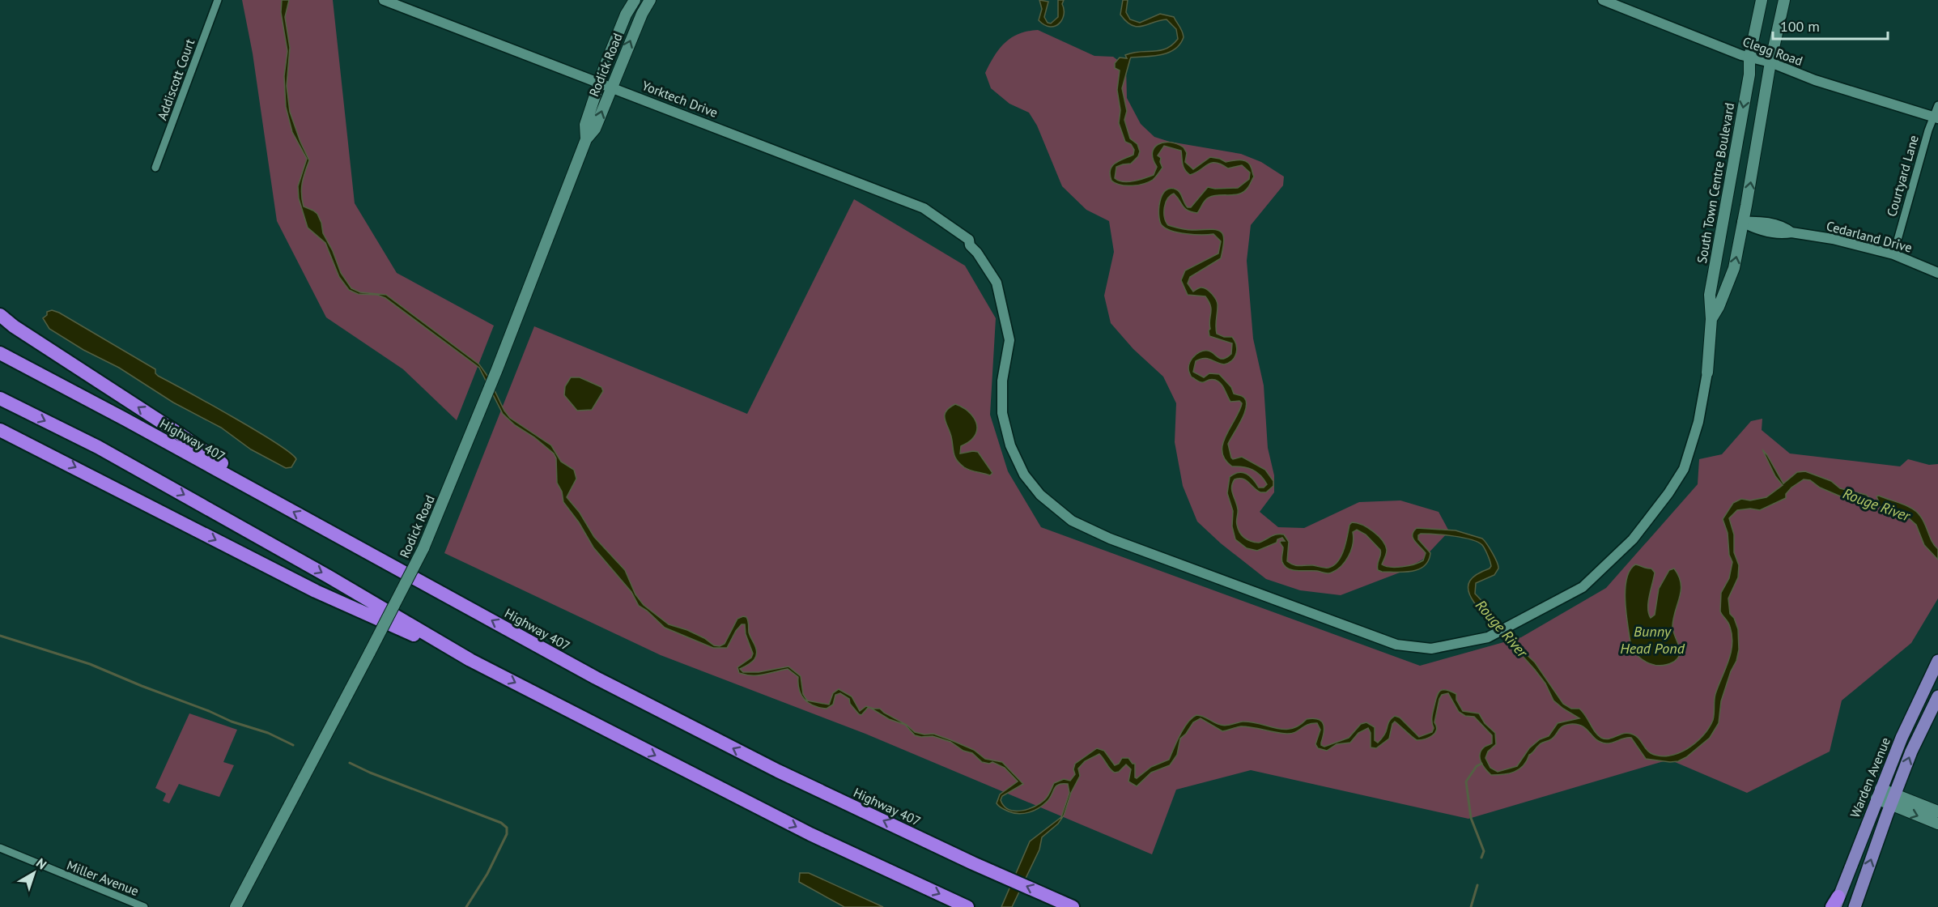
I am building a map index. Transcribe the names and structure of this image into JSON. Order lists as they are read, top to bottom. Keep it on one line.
{"streets":{"highway":["Highway 407"],"main road":["Rodick Road","South Town Centre Boulevard","Cedarland Drive","Warden Avenue"],"street":["Clegg Road","Addiscott Court","Yorktech Drive","Courtyard Lane","Miller Avenue"]},"crossings":[["Clegg Road","Courtyard Lane"],["Clegg Road","South Town Centre Boulevard"],["Rodick Road","Yorktech Drive"],["Yorktech Drive","South Town Centre Boulevard"],["Courtyard Lane","Cedarland Drive"],["South Town Centre Boulevard","Cedarland Drive"]],"water":["Rouge River","Bunny Head Pond"],"scale_bar":"100 m","north":"top right"}
